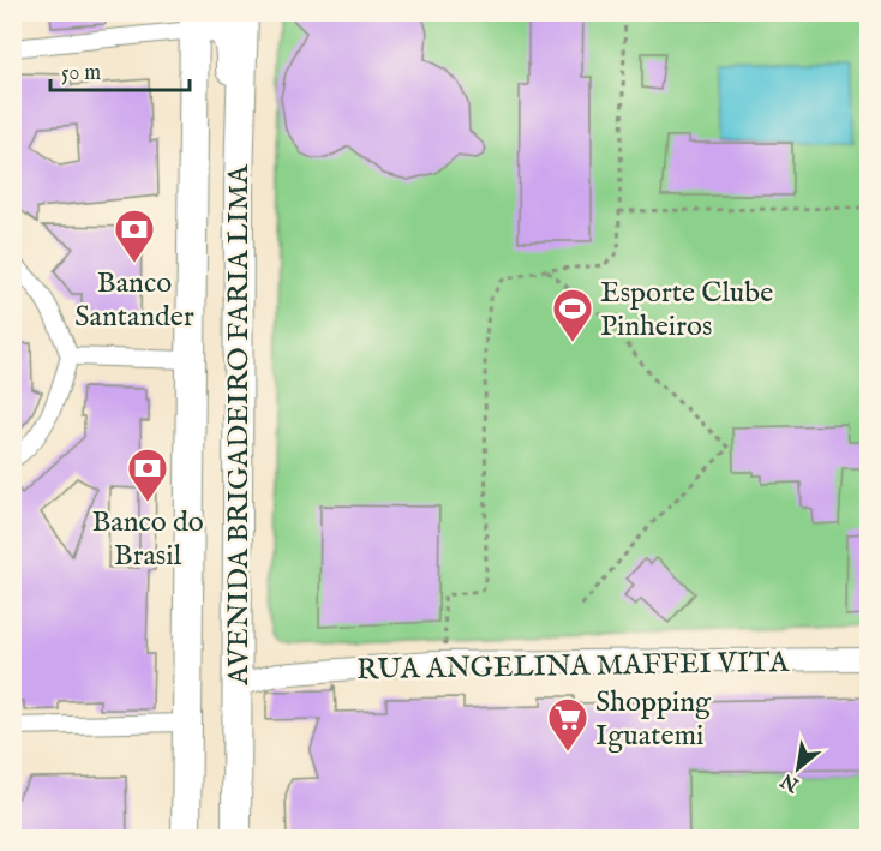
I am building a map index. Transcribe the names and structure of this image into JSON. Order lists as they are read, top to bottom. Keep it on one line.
{"streets":{"highway":["AVENIDA BRIGADEIRO FARIA LIMA"],"street":["RUA ANGELINA MAFFEI VITA"]},"crossings":[["AVENIDA BRIGADEIRO FARIA LIMA","RUA ANGELINA MAFFEI VITA"]],"places":{"bank":["Banco Santander","Banco do Brasil"],"sports":["Esporte Clube Pinheiros"],"supermarket":["Shopping Iguatemi"]},"scale_bar":"50 m","north":"bottom left"}
